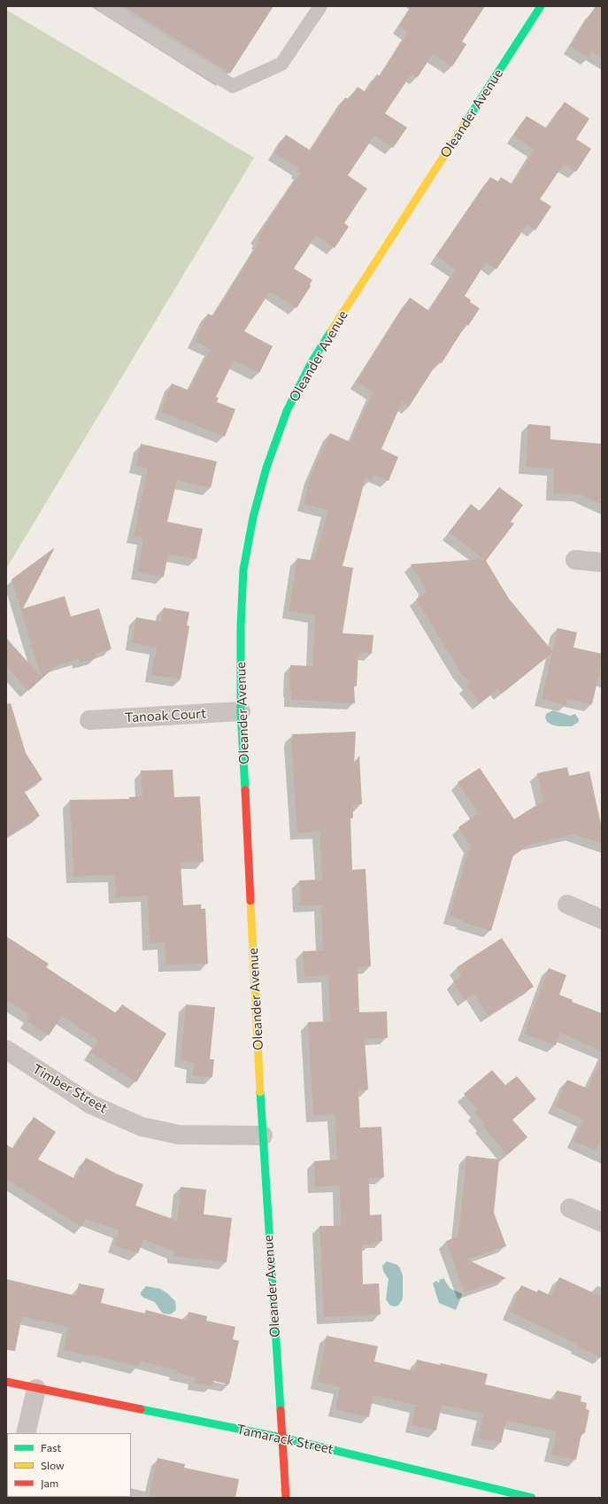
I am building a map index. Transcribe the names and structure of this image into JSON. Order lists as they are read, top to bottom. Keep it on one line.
{"streets":{"street":["Oleander Avenue","Tanoak Court","Timber Street","Tamarack Street"]},"crossings":[["Oleander Avenue","Tanoak Court"],["Oleander Avenue","Timber Street"],["Oleander Avenue","Tamarack Street"]],"legend":["Fast","Slow","Jam"]}
